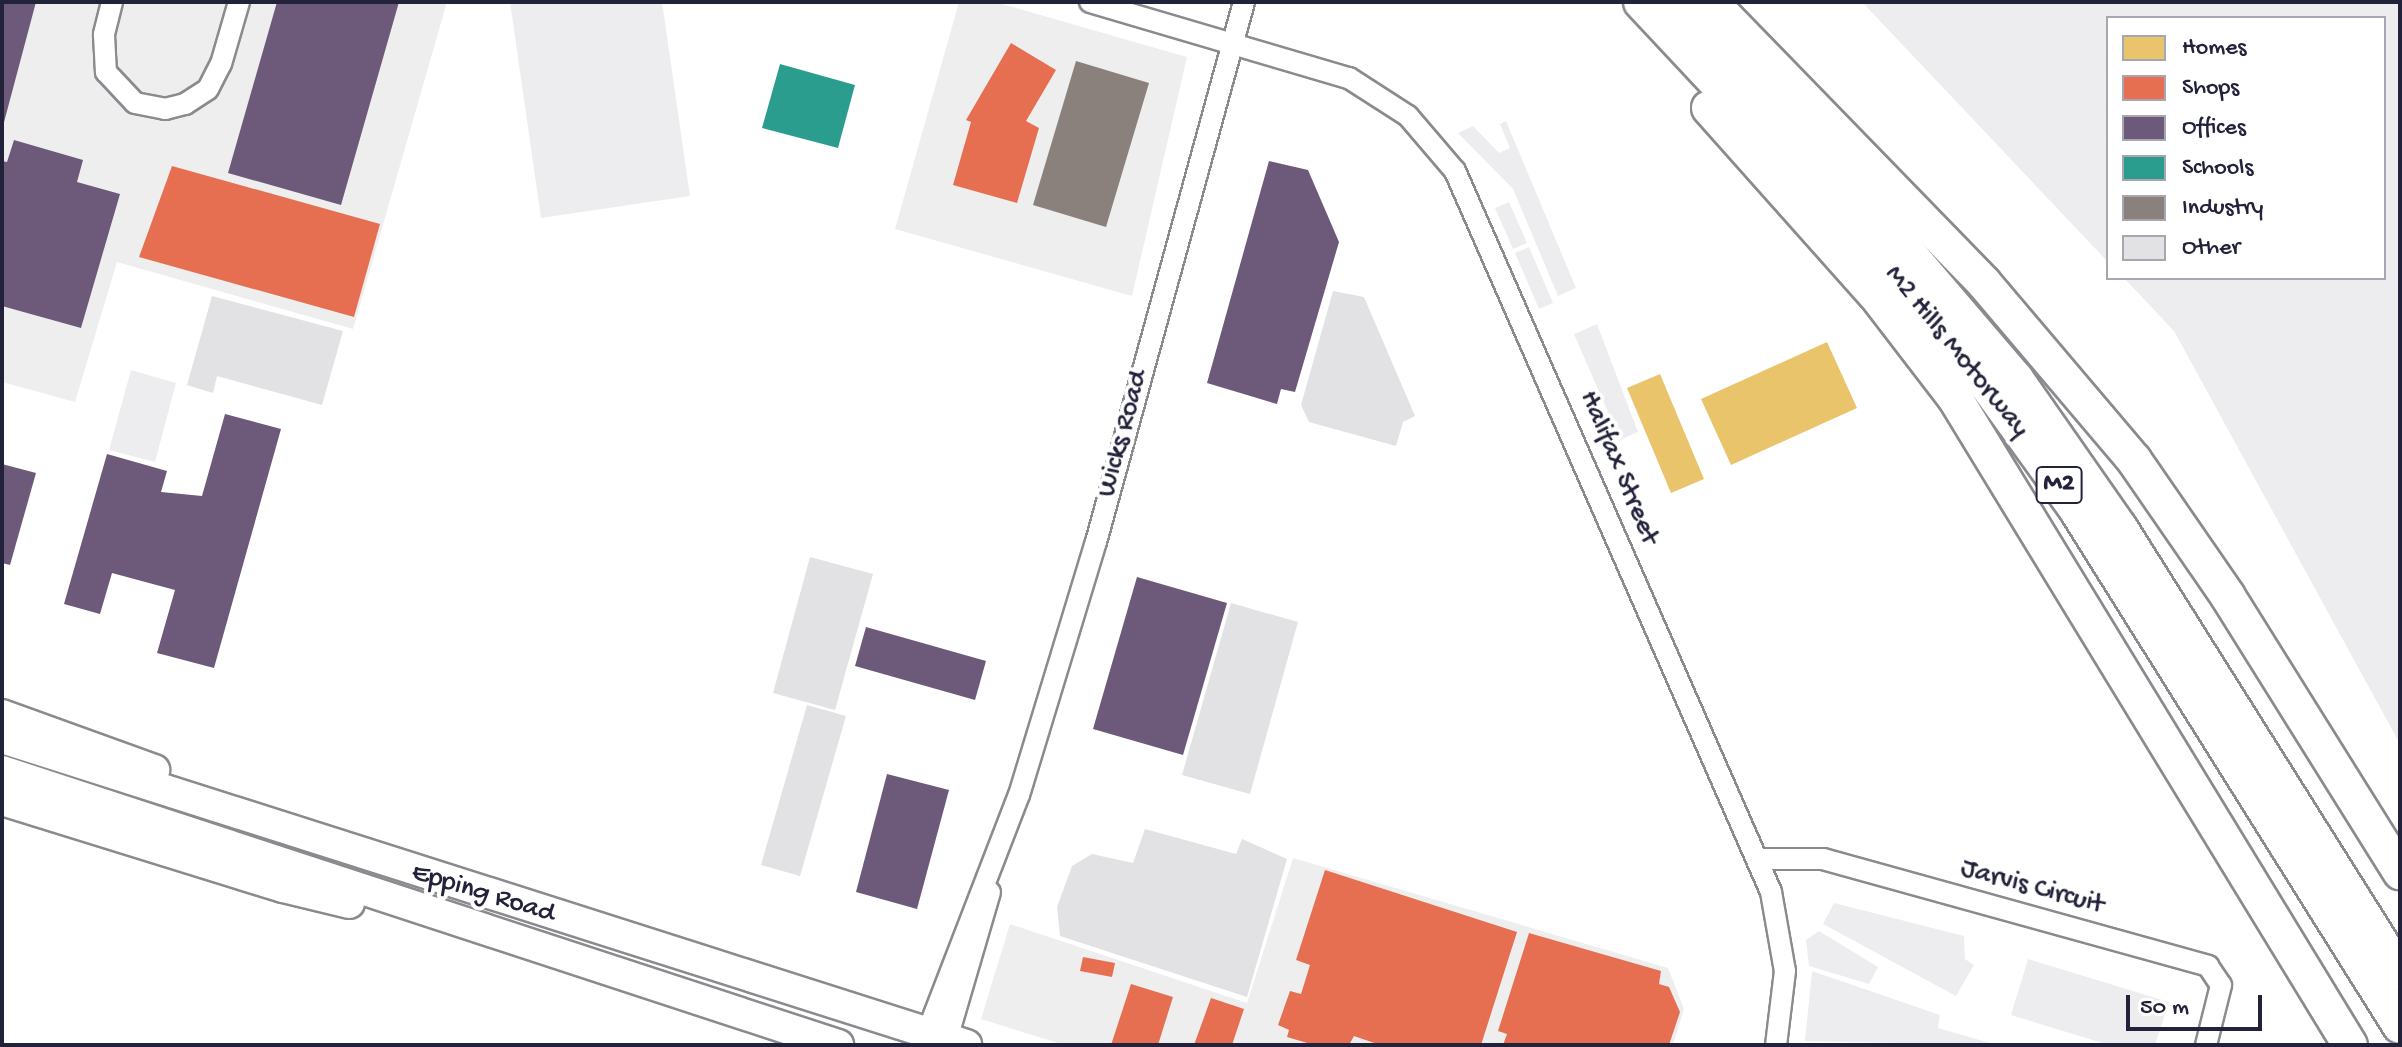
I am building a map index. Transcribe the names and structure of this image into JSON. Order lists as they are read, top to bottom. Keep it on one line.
{"streets":{"highway":["M2 Hills Motorway","M2"],"main road":["Epping Road"],"street":["Wicks Road","Halifax Street","Jarvis Circuit"]},"crossings":[["Wicks Road","Halifax Street"],["Wicks Road","Epping Road"],["Halifax Street","Jarvis Circuit"]],"legend":["Homes","Shops","Offices","Schools","Industry","Other"],"scale_bar":"50 m"}
